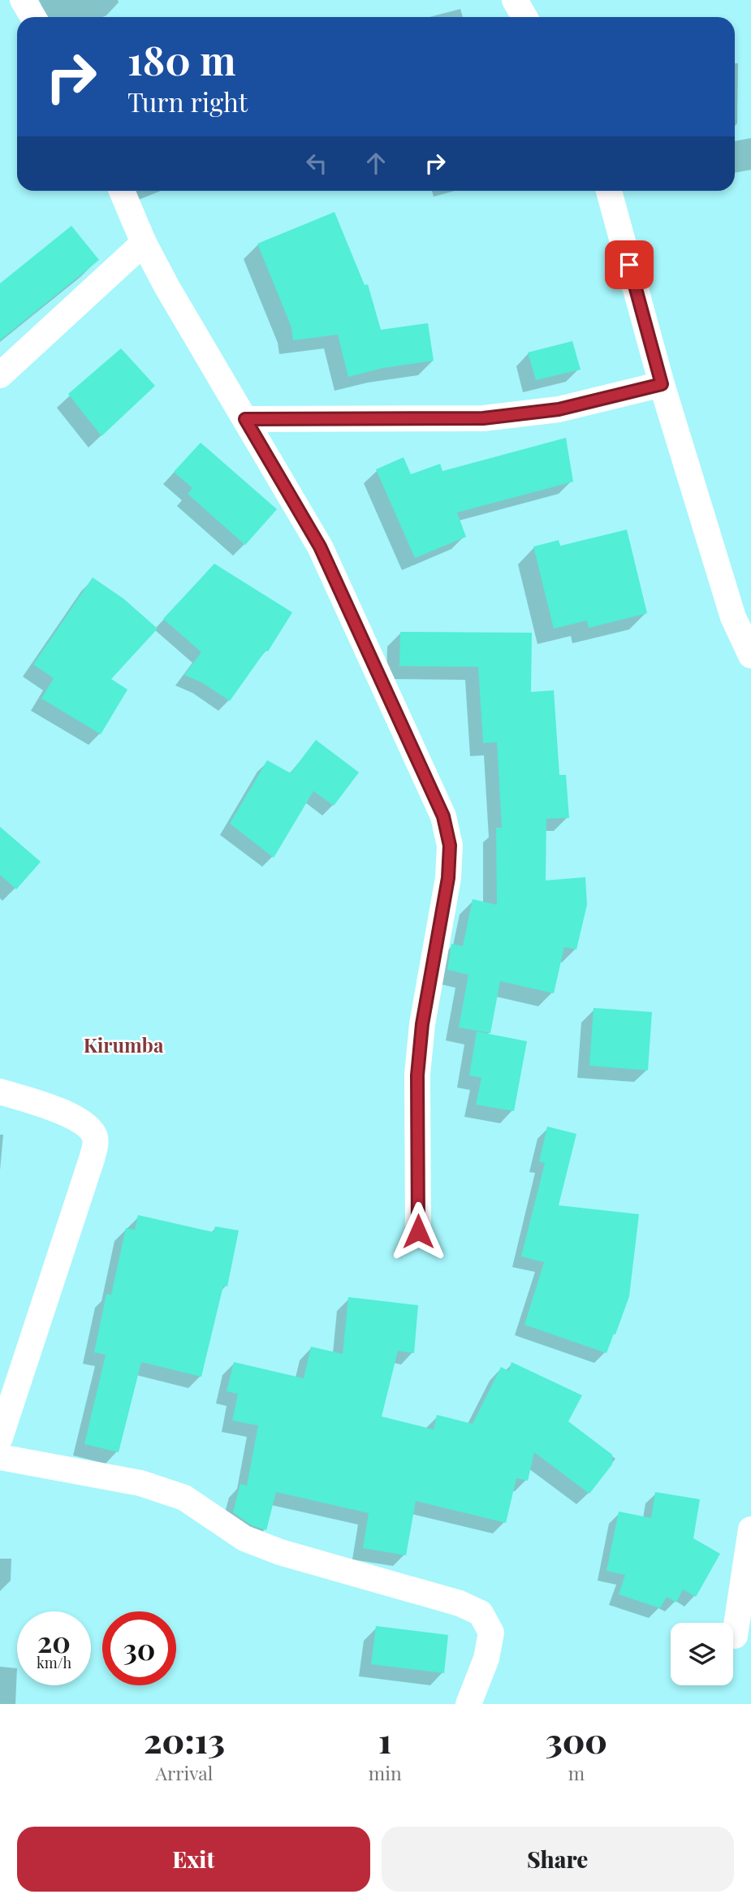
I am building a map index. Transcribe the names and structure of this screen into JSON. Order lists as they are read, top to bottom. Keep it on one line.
{"districts":["Kirumba"],"page":{"turn":["180 m","Turn right"],"speed":"20 km/h","limit":"30","eta":["20:13","Arrival","1","min","300","m"],"buttons":["Exit","Share"]}}
